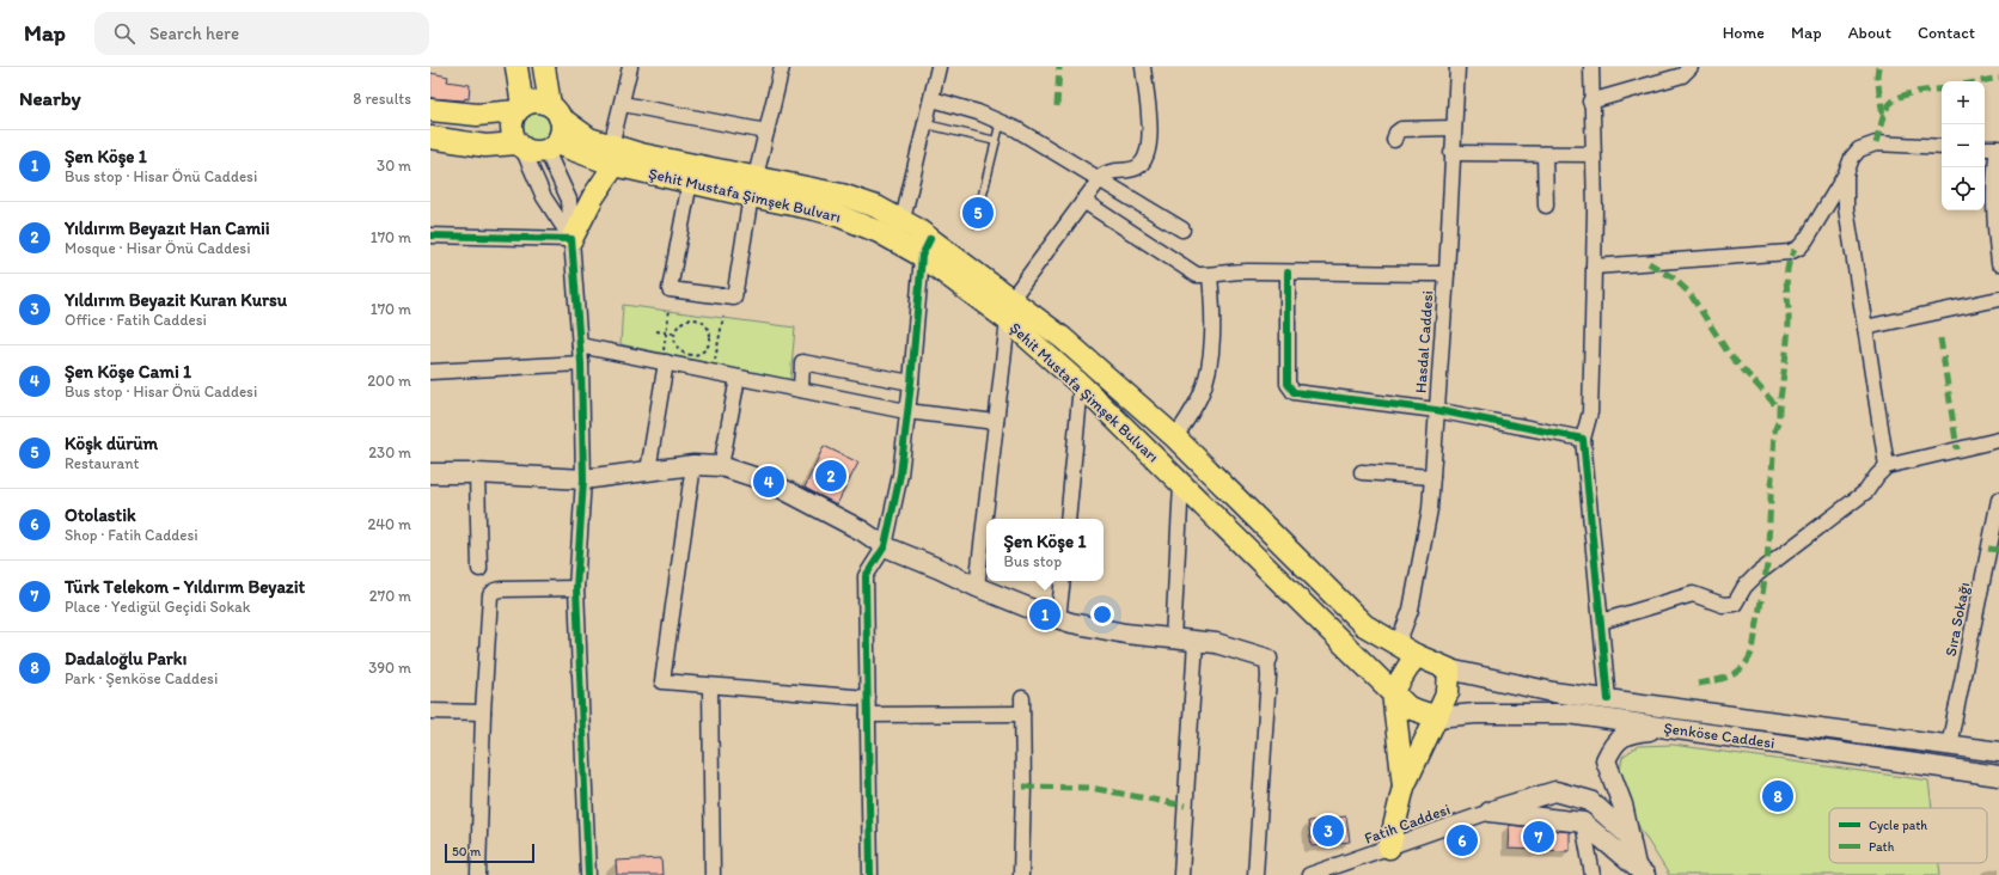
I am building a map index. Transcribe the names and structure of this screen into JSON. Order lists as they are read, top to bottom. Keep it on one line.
{"streets":{"main road":["Şehit Mustafa Şimşek Bulvarı","Şenköse Caddesi"],"street":["Hasdal Caddesi","Sıra Sokağı","Fatih Caddesi"]},"crossings":[["Şehit Mustafa Şimşek Bulvarı","Hasdal Caddesi"],["Şehit Mustafa Şimşek Bulvarı","Şenköse Caddesi"],["Sıra Sokağı","Şenköse Caddesi"]],"legend":["Cycle path","Path"],"scale_bar":"50 m","page":{"header":"Map","search":"Search here","nav":["Home","Map","About","Contact"],"heading":["Nearby","8 results"],"map_buttons":["+","−"],"list":[{"mark":"1","name":"Şen Köşe 1","note":"Bus stop · Hisar Önü Caddesi","value":"30 m"},{"mark":"2","name":"Yıldırım Beyazıt Han Camii","note":"Mosque · Hisar Önü Caddesi","value":"170 m"},{"mark":"3","name":"Yıldırım Beyazit Kuran Kursu","note":"Office · Fatih Caddesi","value":"170 m"},{"mark":"4","name":"Şen Köşe Cami 1","note":"Bus stop · Hisar Önü Caddesi","value":"200 m"},{"mark":"5","name":"Köşk dürüm","note":"Restaurant","value":"230 m"},{"mark":"6","name":"Otolastik","note":"Shop · Fatih Caddesi","value":"240 m"},{"mark":"7","name":"Türk Telekom - Yıldırım Beyazit","note":"Place · Yedigül Geçidi Sokak","value":"270 m"},{"mark":"8","name":"Dadaloğlu Parkı","note":"Park · Şenköse Caddesi","value":"390 m"}],"pins":["5","2","4","1","8","3","7","6"],"popup":["Şen Köşe 1","Bus stop"],"scale":"50 m"}}
